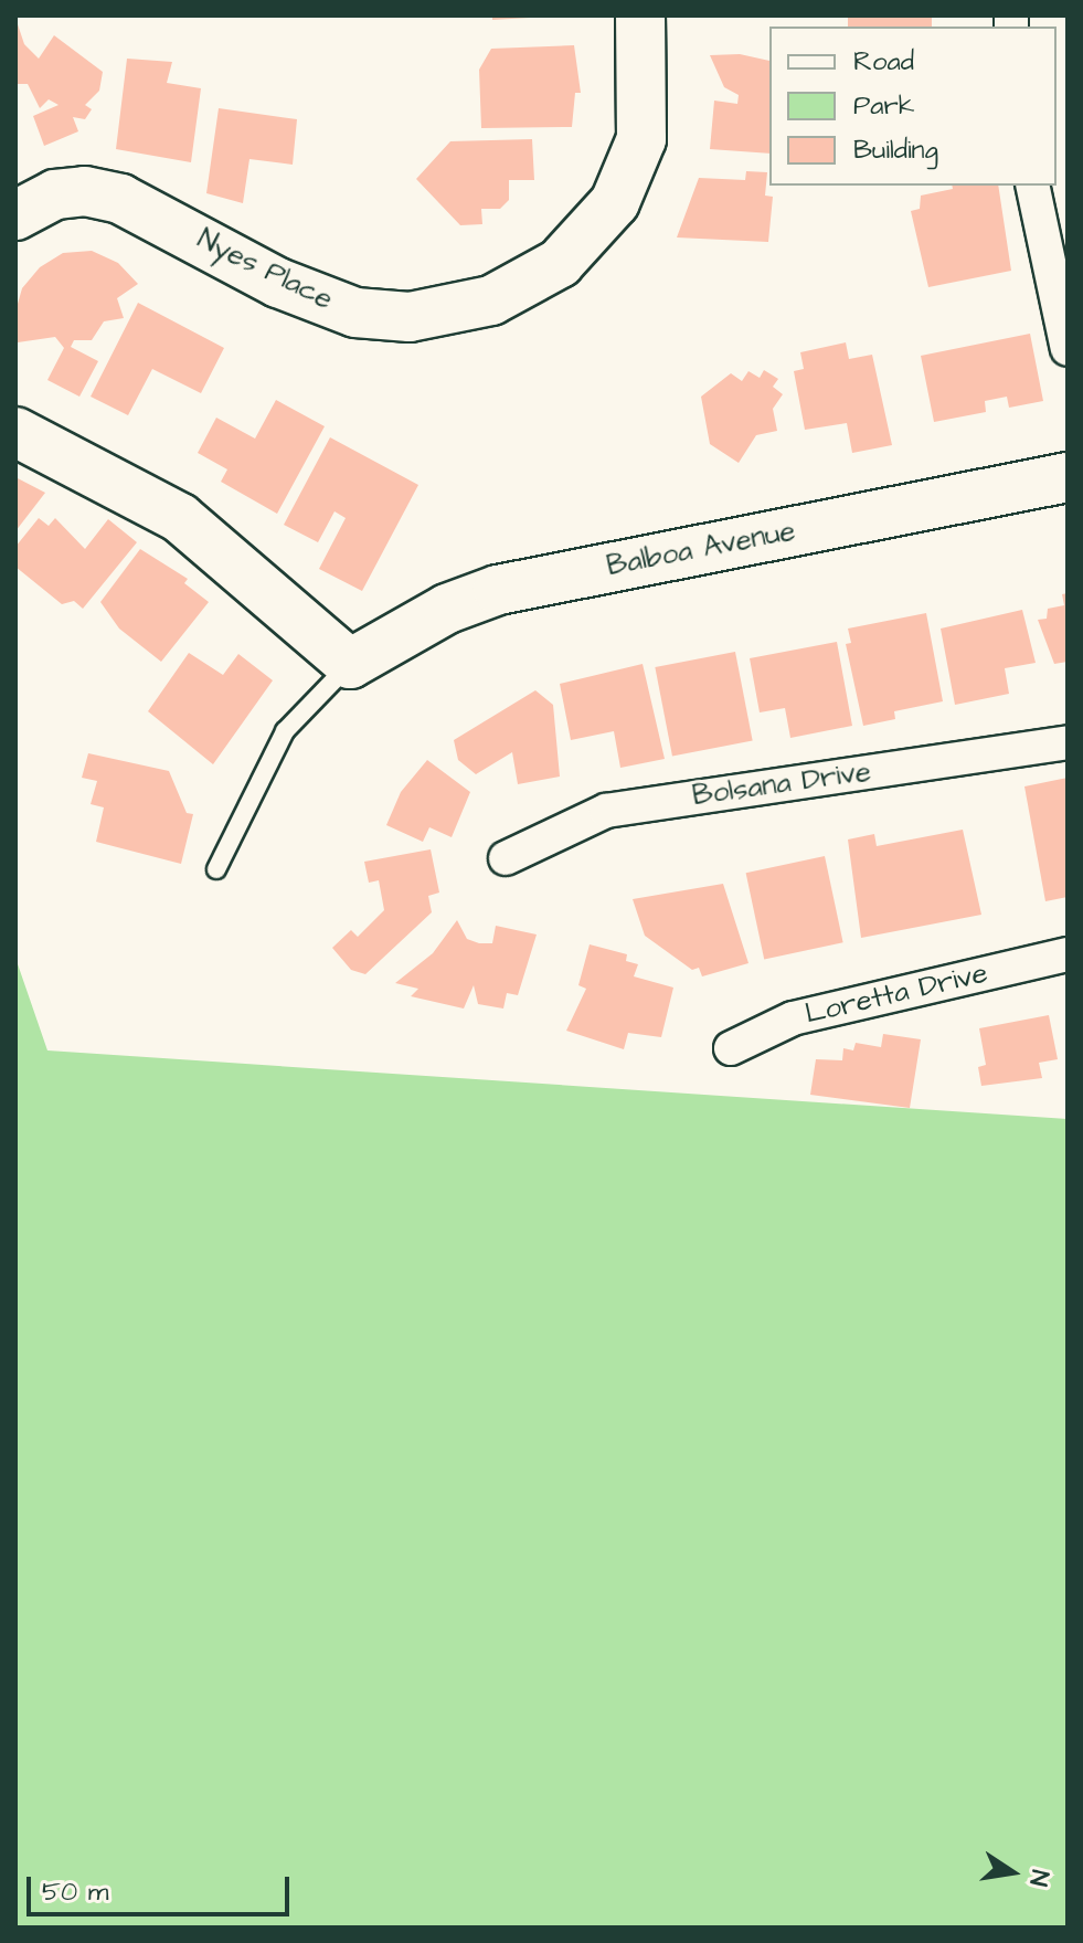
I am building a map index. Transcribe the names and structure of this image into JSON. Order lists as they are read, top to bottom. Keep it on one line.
{"streets":{"street":["Nyes Place","Balboa Avenue","Bolsana Drive","Loretta Drive"]},"legend":["Road","Park","Building"],"scale_bar":"50 m","north":"right"}
